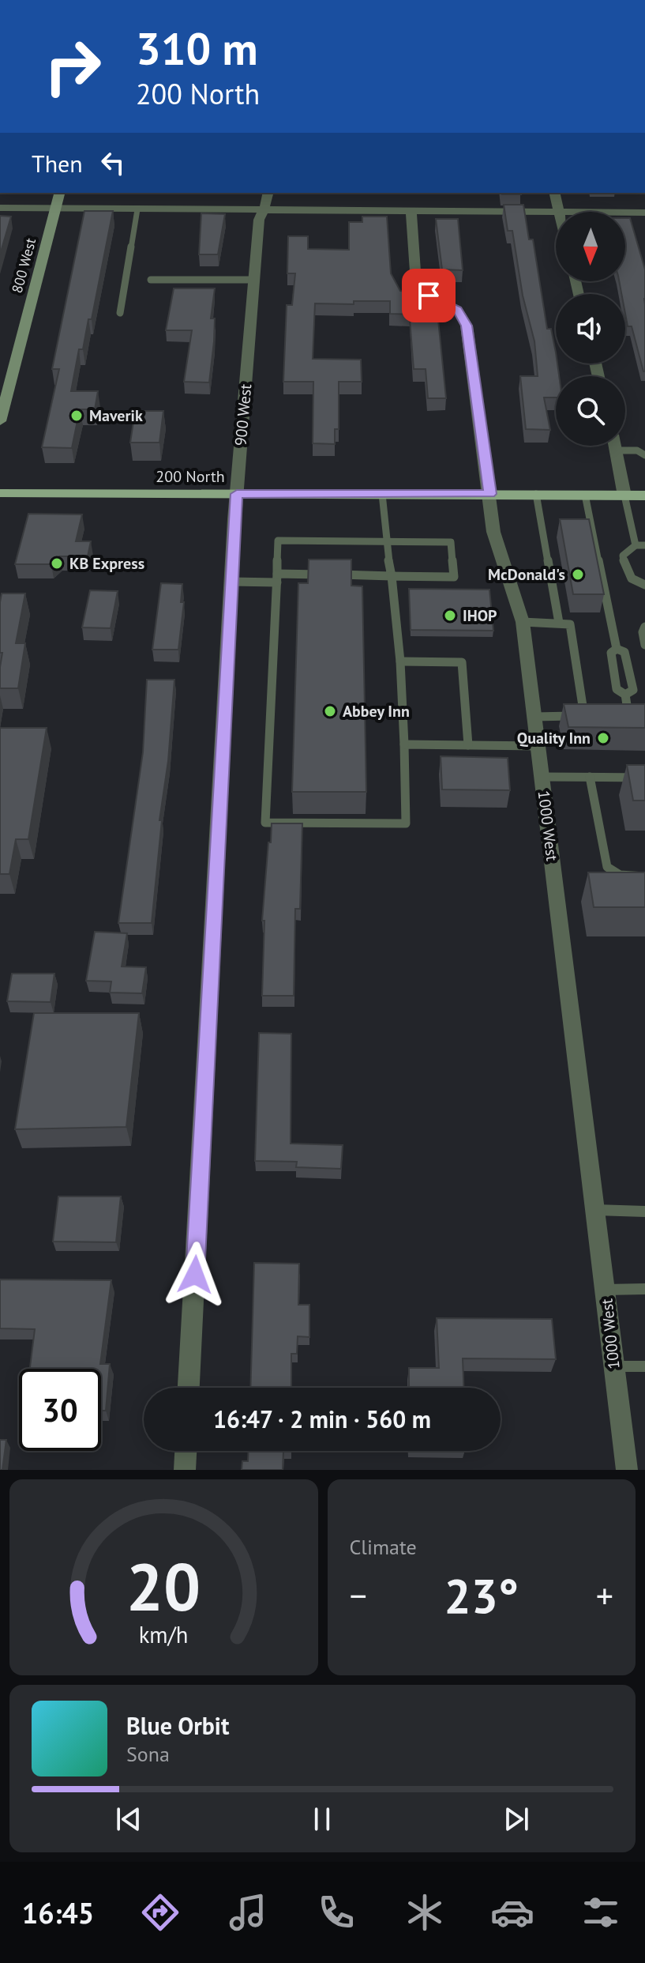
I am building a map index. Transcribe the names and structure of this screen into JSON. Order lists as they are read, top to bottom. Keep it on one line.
{"streets":{"main road":["200 North"],"street":["800 West","900 West","1000 West"]},"crossings":[["900 West","200 North"],["200 North","1000 West"]],"places":["Maverik","KB Express","McDonald's","IHOP","Abbey Inn","Quality Inn"],"north":"bottom","page":{"turn":["310 m","200 North"],"then":"Then","limit":"30","trip":"16:47 · 2 min · 560 m","tile":"Climate","heat":["−","23°","+"],"song":["Blue Orbit","Sona"],"tabs":"16:45","gauge":["20","km/h"]}}
